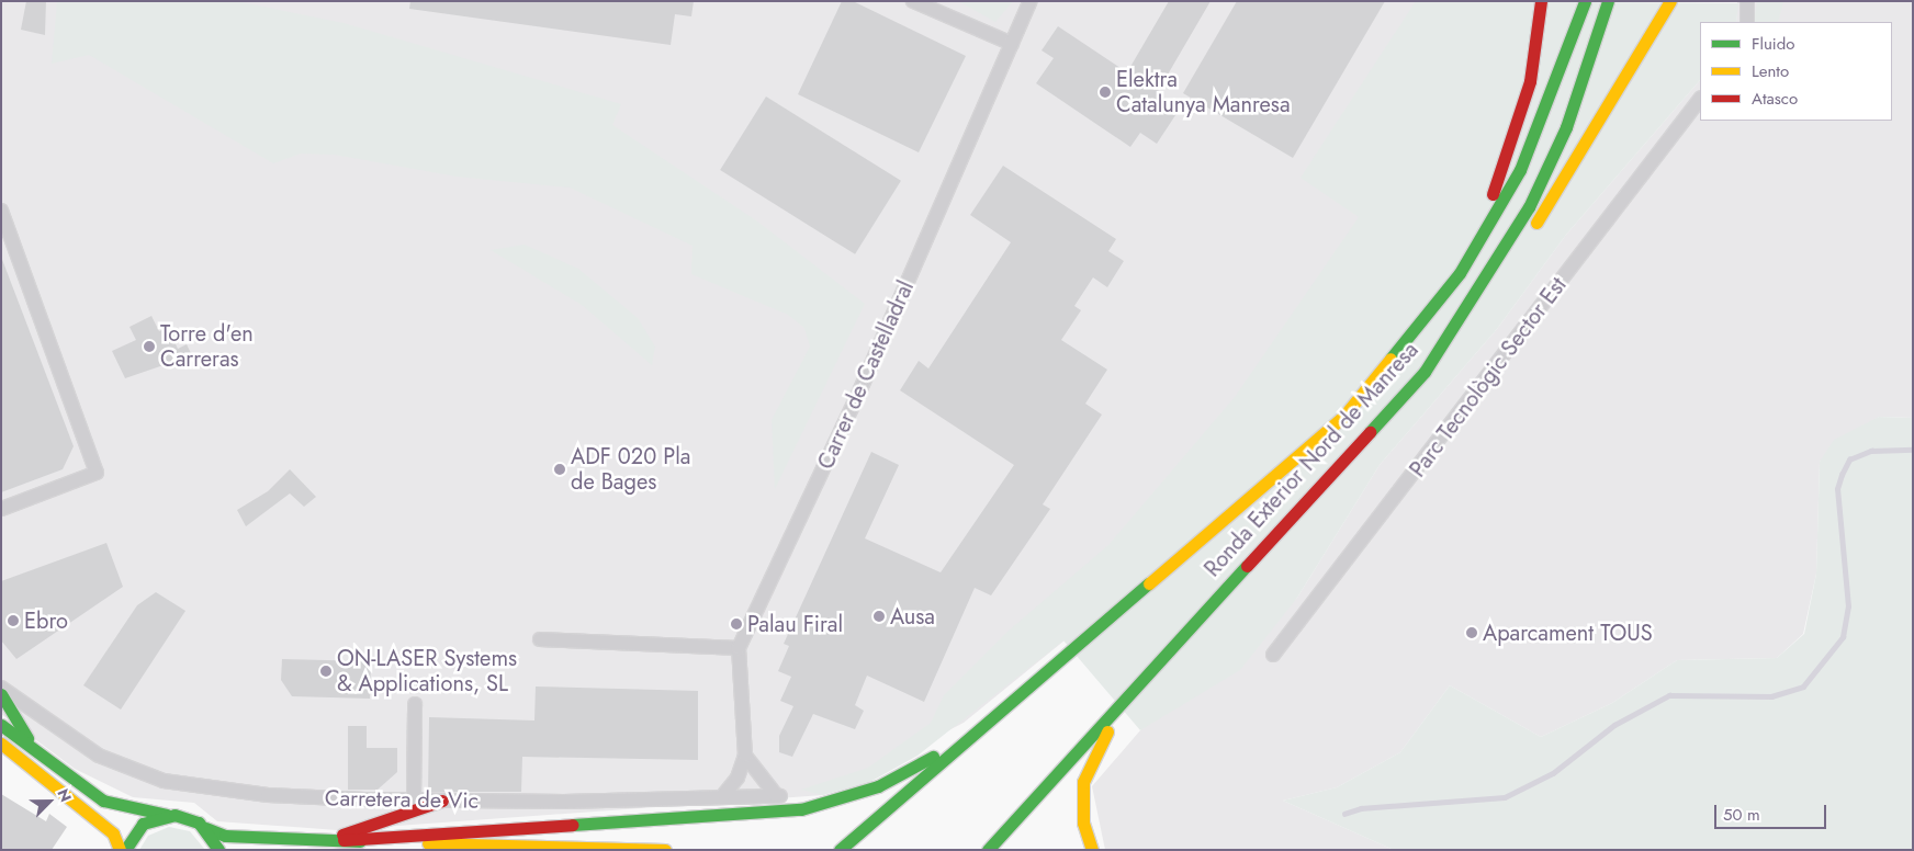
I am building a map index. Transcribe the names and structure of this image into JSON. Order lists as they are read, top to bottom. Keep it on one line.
{"streets":{"main road":["Ronda Exterior Nord de Manresa"],"street":["Carrer de Castelladral","Parc Tecnològic Sector Est","Carretera de Vic"]},"crossings":[["Carrer de Castelladral","Carretera de Vic"]],"places":["Elektra Catalunya Manresa","Torre d'en Carreras","ADF 020 Pla de Bages","Ausa","Ebro","Palau Firal","Aparcament TOUS","ON-LASER Systems & Applications, SL"],"legend":["Fluido","Lento","Atasco"],"scale_bar":"50 m","north":"top right"}
